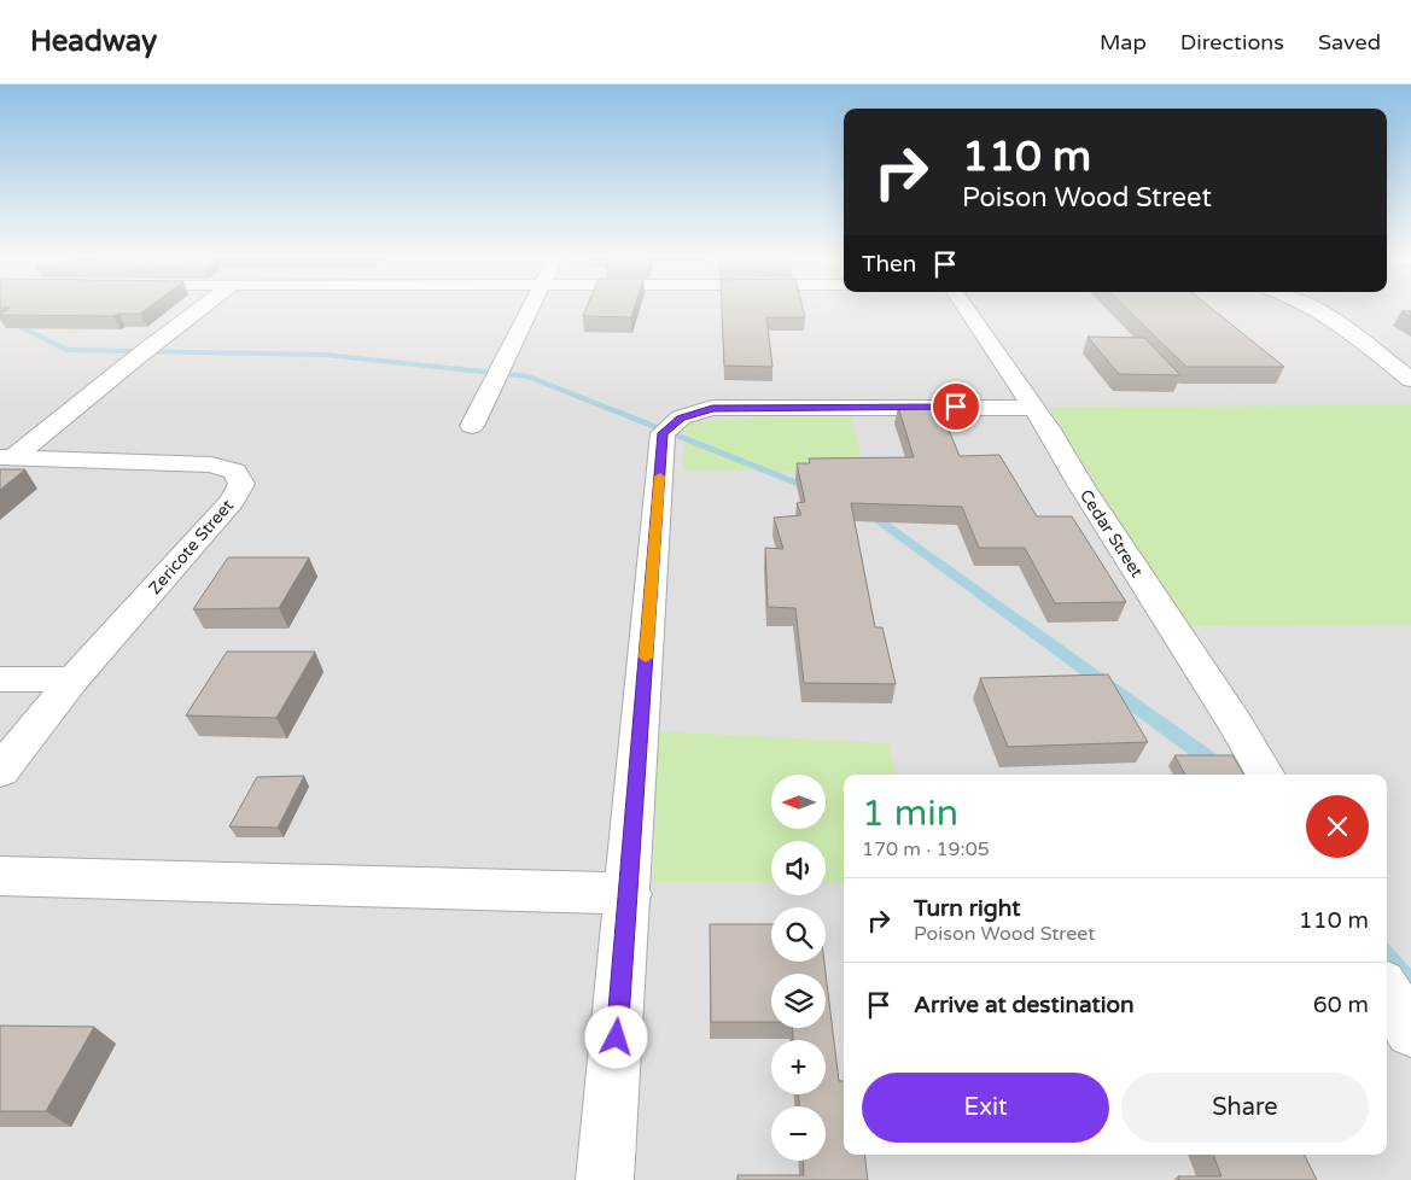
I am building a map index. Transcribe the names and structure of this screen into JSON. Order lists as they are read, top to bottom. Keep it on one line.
{"streets":{"street":["Cedar Street","Zericote Street"]},"north":"left","page":{"header":"Headway","nav":["Map","Directions","Saved"],"turn":["110 m","Poison Wood Street"],"then":"Then","map_buttons":["+","−"],"heading":["1 min","170 m · 19:05"],"list":[{"name":"Turn right","note":"Poison Wood Street","value":"110 m"},{"name":"Arrive at destination","value":"60 m"}],"buttons":["Exit","Share"]}}
